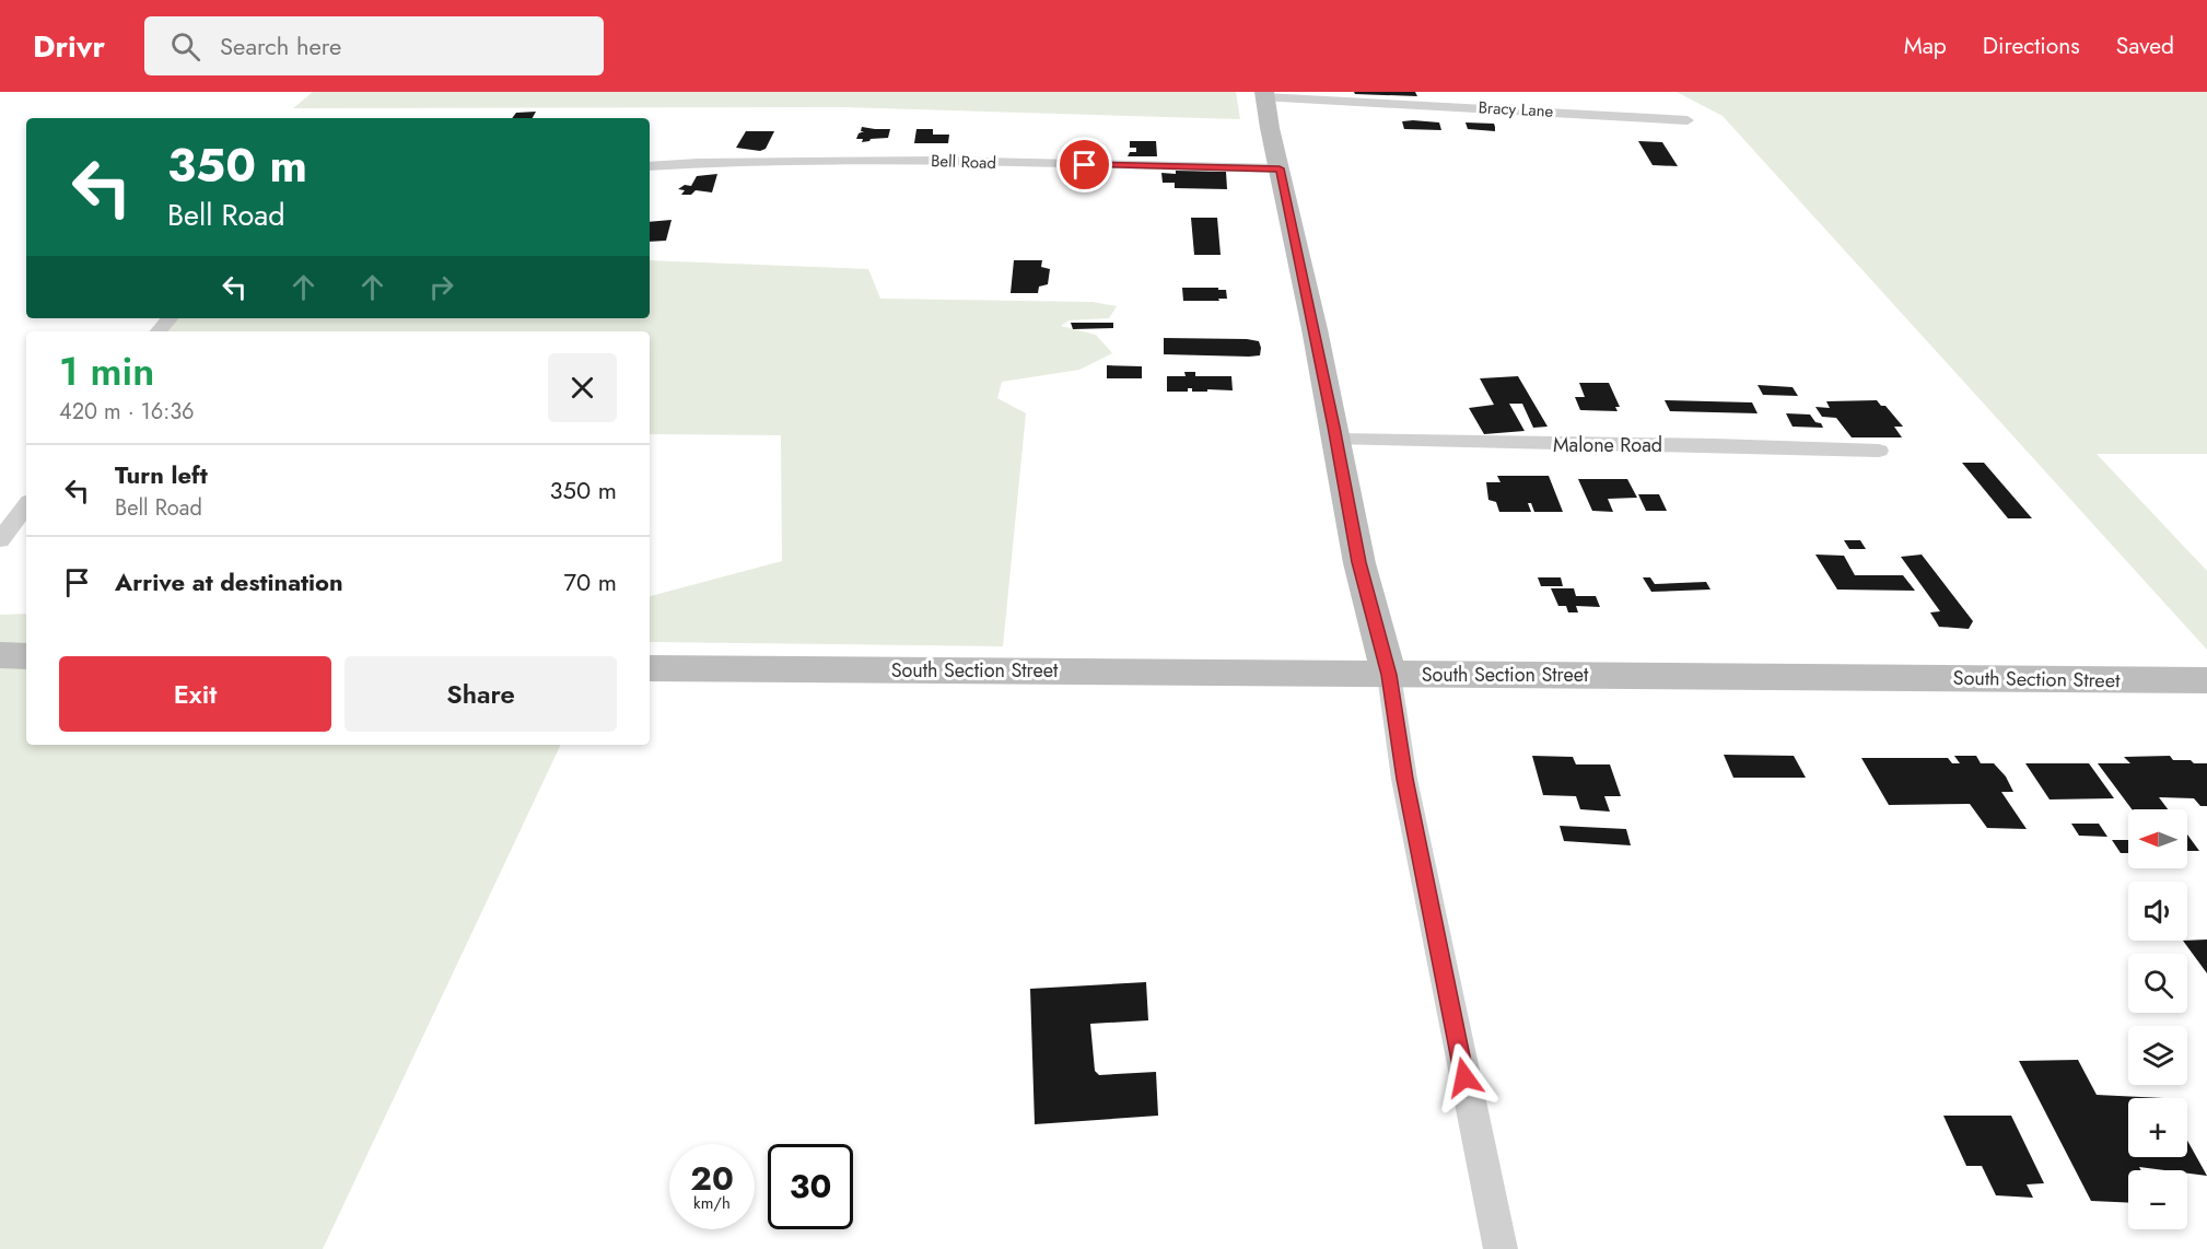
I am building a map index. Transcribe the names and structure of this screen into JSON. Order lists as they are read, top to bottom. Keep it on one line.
{"streets":{"street":["Bracy Lane","Bell Road","Malone Road","South Section Street"]},"north":"left","page":{"header":"Drivr","search":"Search here","nav":["Map","Directions","Saved"],"turn":["350 m","Bell Road"],"heading":["1 min","420 m · 16:36"],"list":[{"name":"Turn left","note":"Bell Road","value":"350 m"},{"name":"Arrive at destination","value":"70 m"}],"buttons":["Exit","Share"],"map_buttons":["+","−"],"speed":"20 km/h","limit":"30"}}
